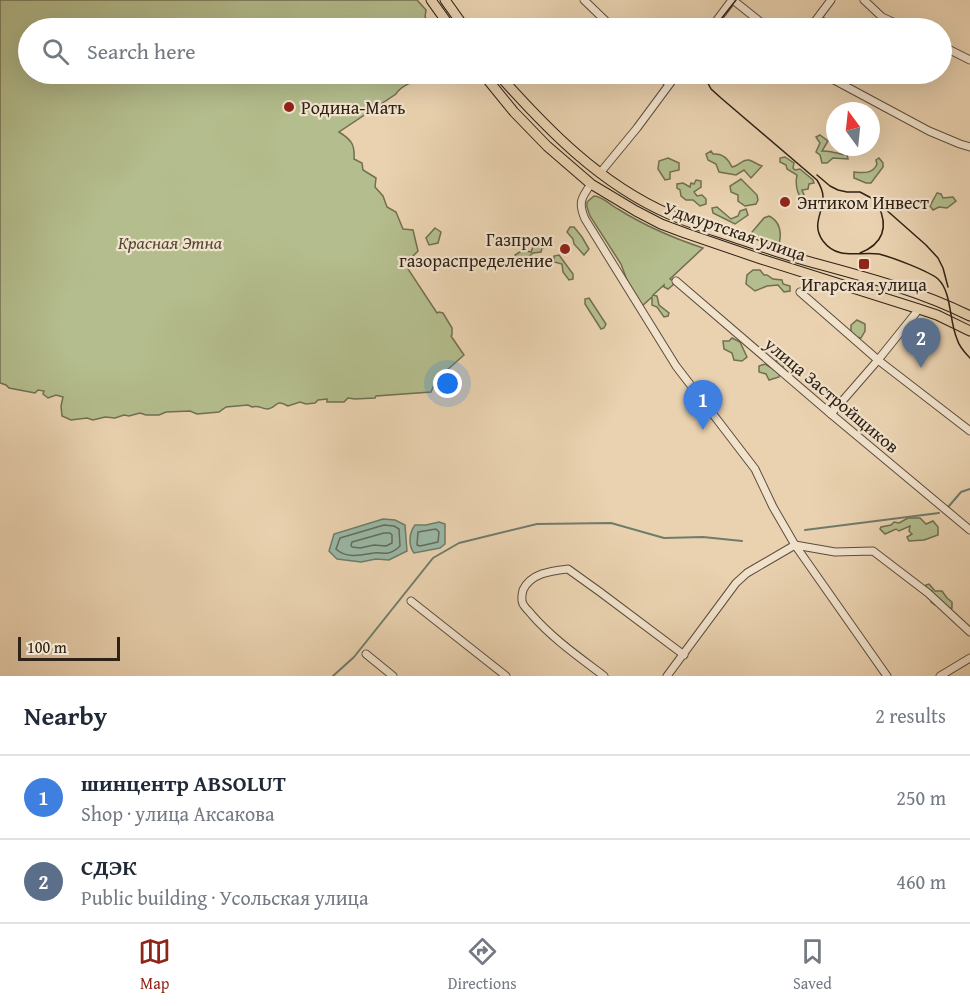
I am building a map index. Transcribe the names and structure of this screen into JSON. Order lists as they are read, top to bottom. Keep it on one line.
{"streets":{"main road":["Удмуртская улица"],"street":["улица Застройщиков"]},"parks":["Красная Этна"],"places":{"other":["Родина-Мать","Энтиком Инвест","Газпром газораспределение"],"transit":["Игарская улица"]},"scale_bar":"100 m","north":"top","page":{"search":"Search here","pins":["2","1"],"scale":"100 m","heading":["Nearby","2 results"],"list":[{"mark":"1","name":"шинцентр ABSOLUT","note":"Shop · улица Аксакова","value":"250 m"},{"mark":"2","name":"СДЭК","note":"Public building · Усольская улица","value":"460 m"}],"nav":["Map","Directions","Saved"]}}
